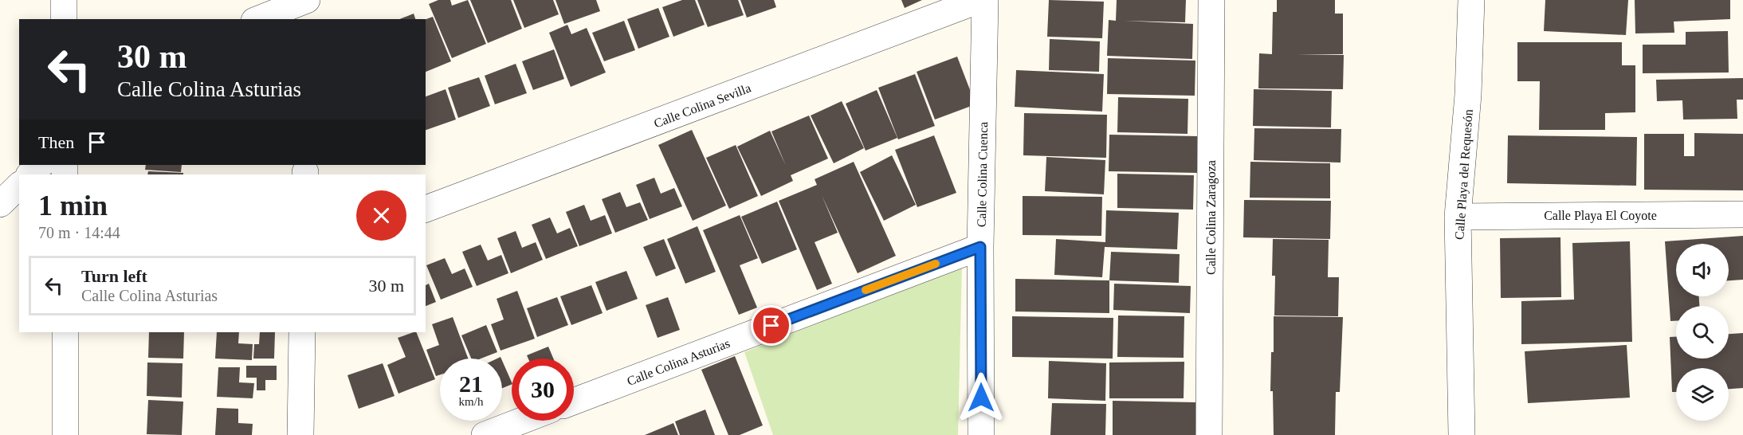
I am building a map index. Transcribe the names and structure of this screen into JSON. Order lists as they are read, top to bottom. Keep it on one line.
{"streets":{"street":["Calle Colina Sevilla","Calle Colina Cuenca","Calle Playa del Requesón","Calle Playa El Coyote","Calle Colina Zaragoza","Calle Colina Asturias"]},"crossings":[["Calle Colina Cuenca","Calle Colina Asturias"],["Calle Playa del Requesón","Calle Playa El Coyote"]],"page":{"turn":["30 m","Calle Colina Asturias"],"then":"Then","heading":["1 min","70 m · 14:44"],"list":[{"name":"Turn left","note":"Calle Colina Asturias","value":"30 m"}],"speed":"21 km/h","limit":"30"}}
